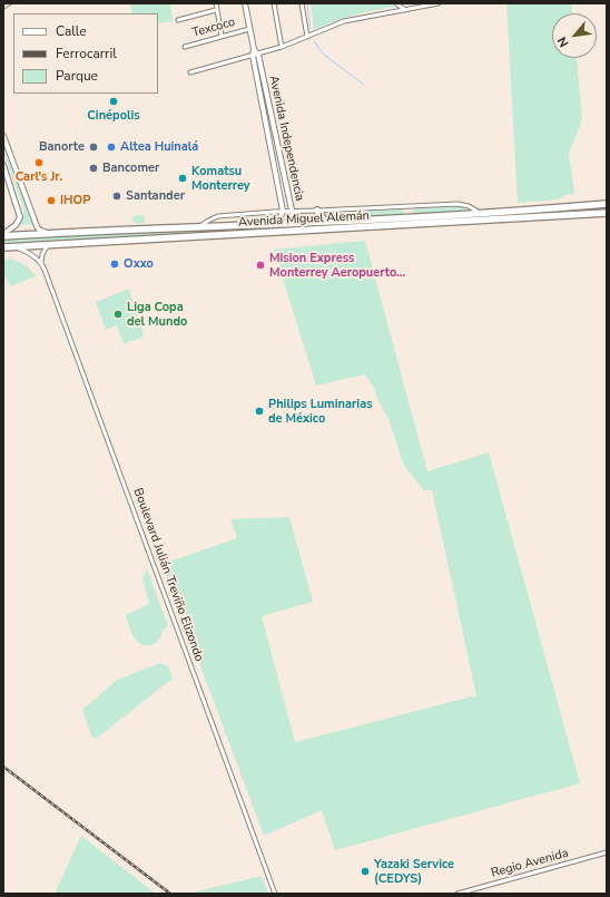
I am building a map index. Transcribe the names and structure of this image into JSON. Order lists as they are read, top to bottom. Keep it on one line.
{"streets":{"highway":["Avenida Miguel Alemán"],"street":["Texcoco","Avenida Independencia","Boulevard Julián Treviño Elizondo","Regio Avenida"]},"crossings":[["Texcoco","Avenida Independencia"],["Avenida Independencia","Avenida Miguel Alemán"]],"places":["Cinépolis","Banorte","Altea Huinalá","Carl's Jr.","Bancomer","Komatsu Monterrey","Santander","IHOP","Oxxo","Mision Express Monterrey Aeropuerto…","Liga Copa del Mundo","Philips Luminarias de México","Yazaki Service (CEDYS)"],"legend":["Calle","Ferrocarril","Parque"],"north":"bottom left"}
